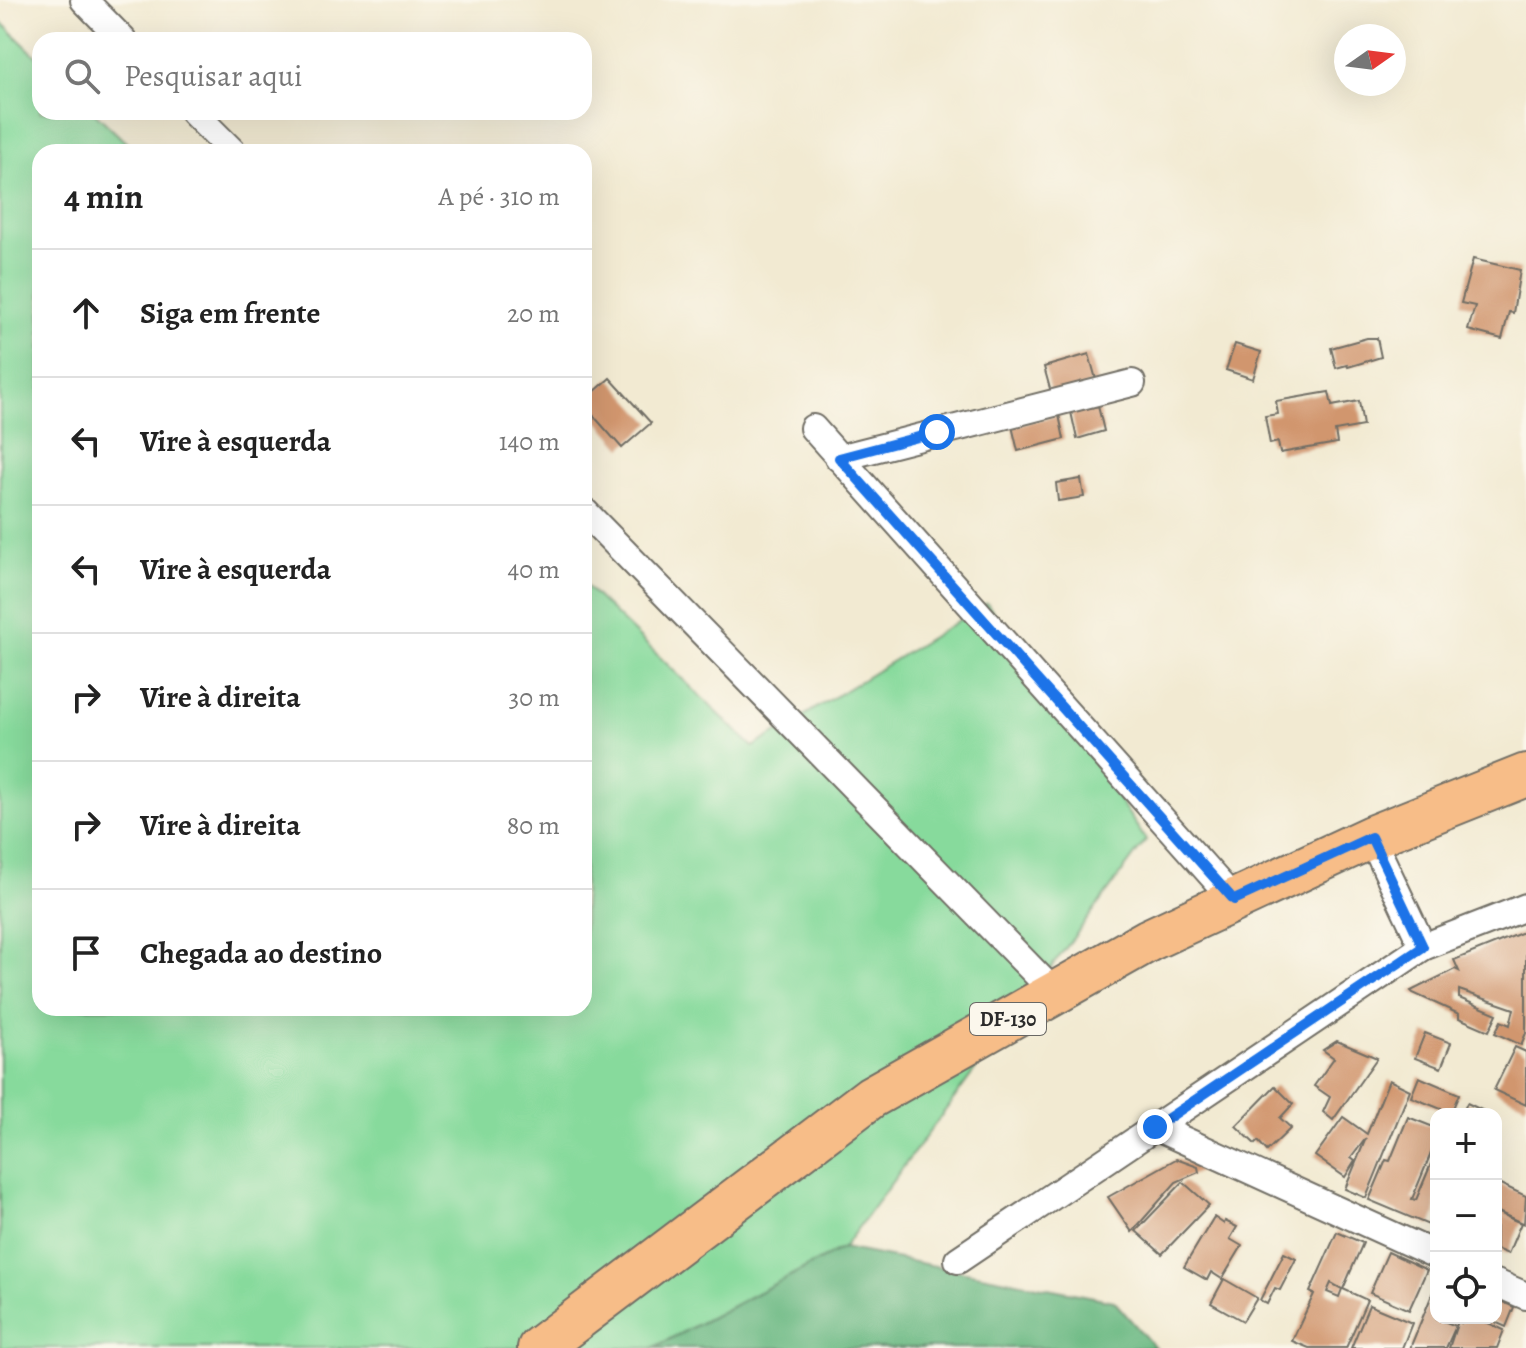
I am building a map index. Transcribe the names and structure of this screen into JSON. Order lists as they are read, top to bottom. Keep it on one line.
{"streets":{"main road":["DF-130"]},"north":"right","page":{"search":"Pesquisar aqui","heading":["4 min","A pé · 310 m"],"list":[["Siga em frente","20 m"],["Vire à esquerda","140 m"],["Vire à esquerda","40 m"],["Vire à direita","30 m"],["Vire à direita","80 m"],"Chegada ao destino"],"map_buttons":["+","−"]}}
